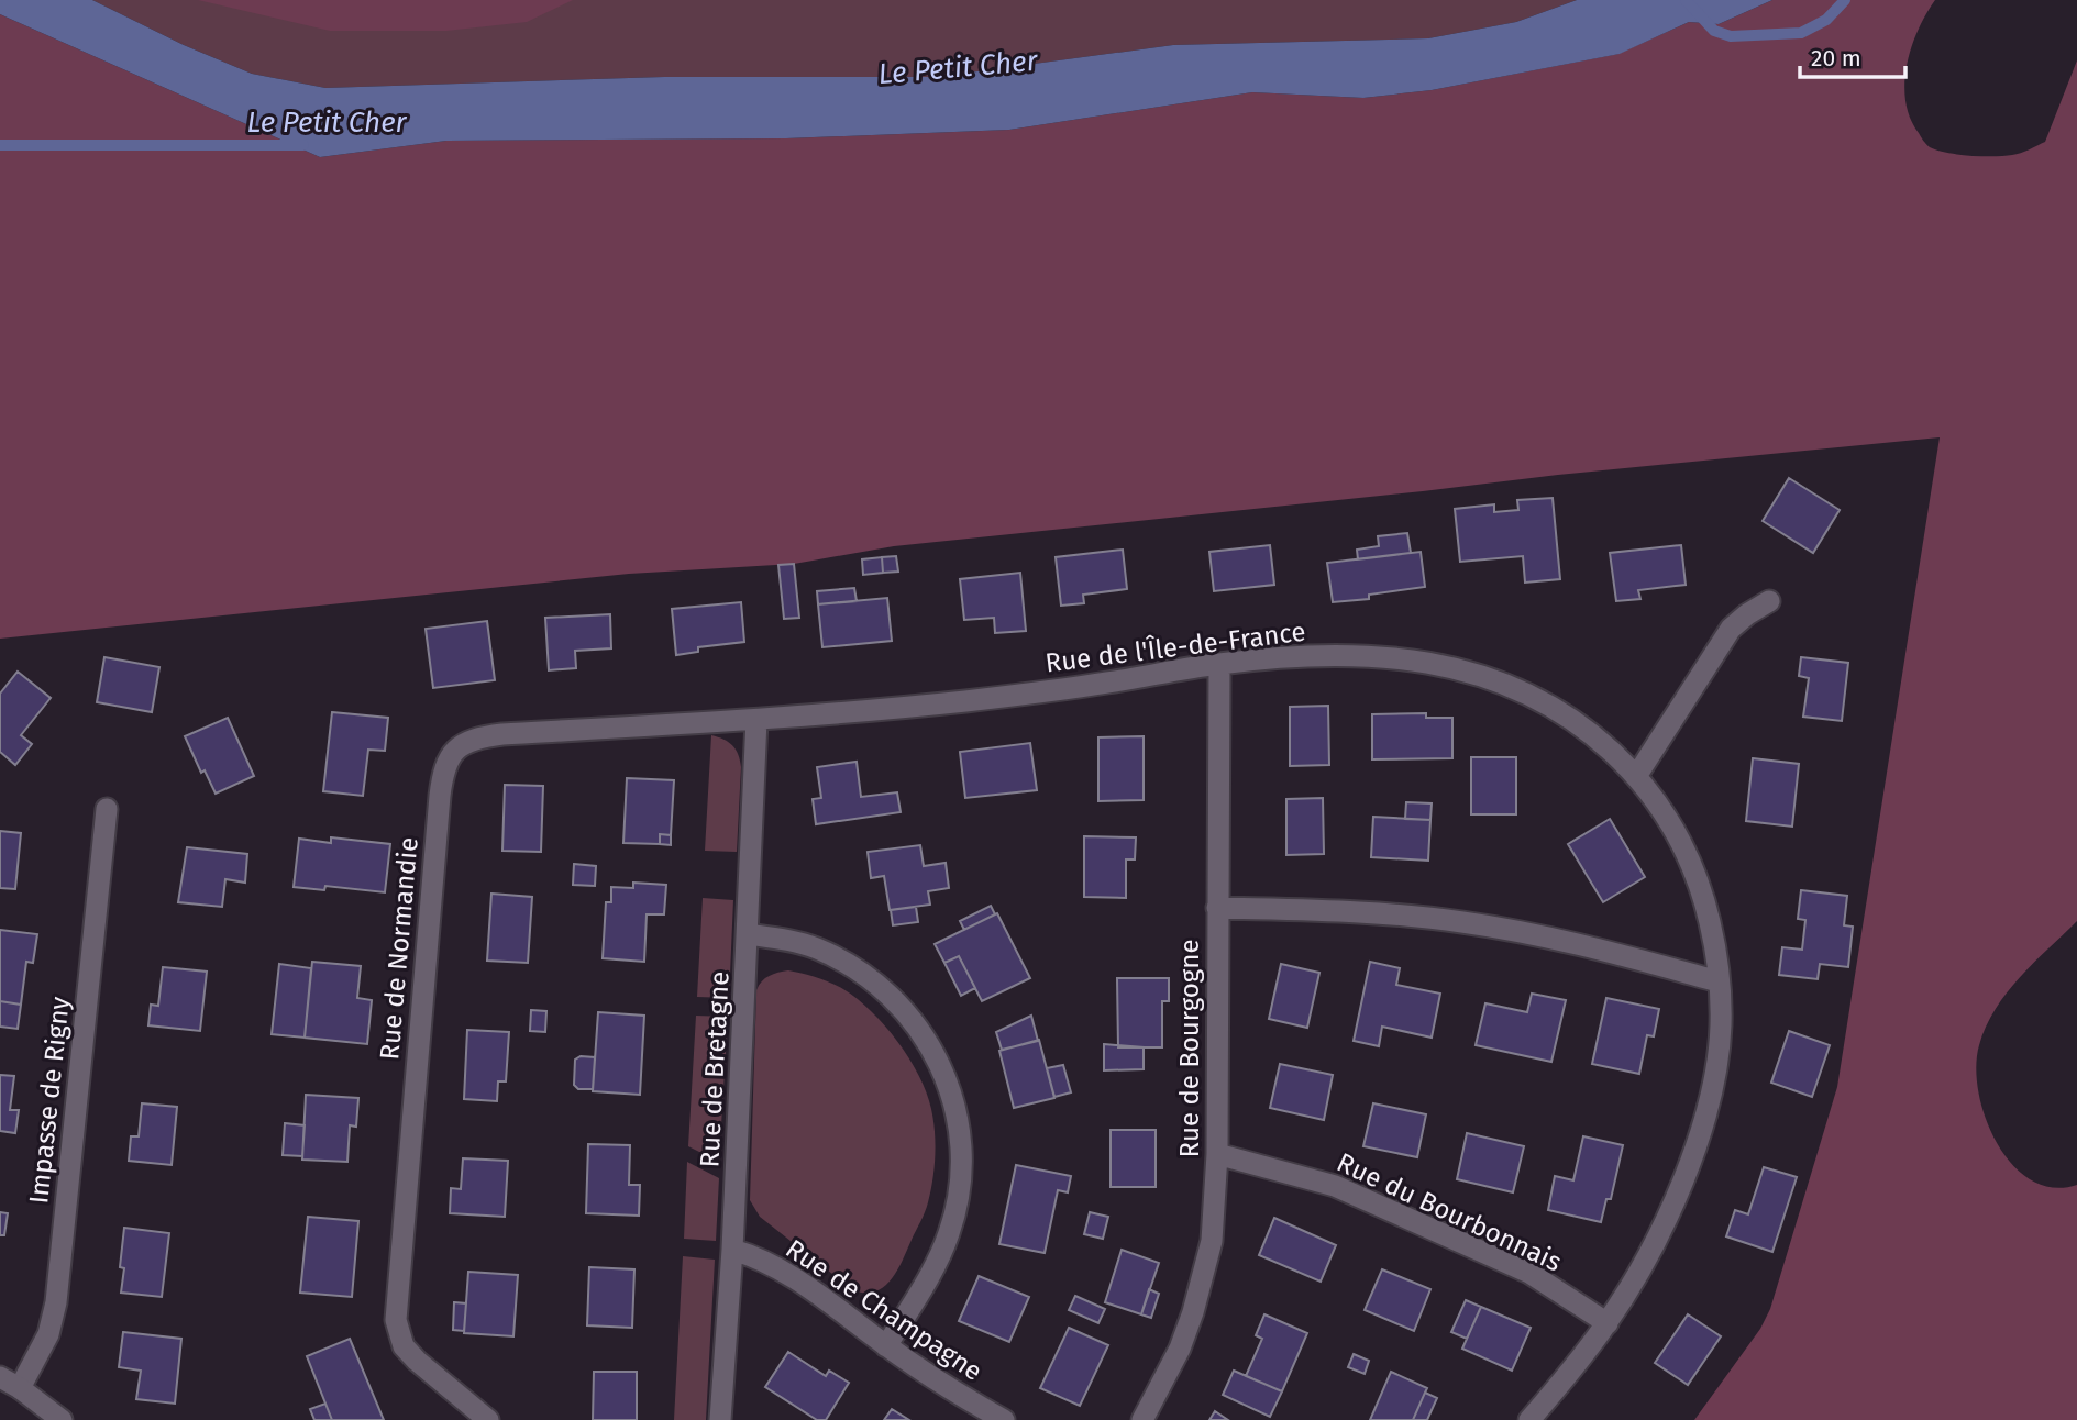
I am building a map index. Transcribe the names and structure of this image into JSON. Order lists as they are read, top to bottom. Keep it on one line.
{"streets":{"street":["Rue de l'Île-de-France","Rue de Normandie","Rue de Bourgogne","Rue de Bretagne","Impasse de Rigny","Rue du Bourbonnais","Rue de Champagne"]},"crossings":[["Rue de l'Île-de-France","Rue de Normandie"],["Rue de l'Île-de-France","Rue de Bourgogne"],["Rue de l'Île-de-France","Rue de Bretagne"],["Rue de l'Île-de-France","Rue du Bourbonnais"],["Rue de Normandie","Rue de Bretagne"],["Rue de Bourgogne","Rue du Bourbonnais"],["Rue de Bretagne","Rue de Champagne"]],"water":["Le Petit Cher"],"scale_bar":"20 m"}
